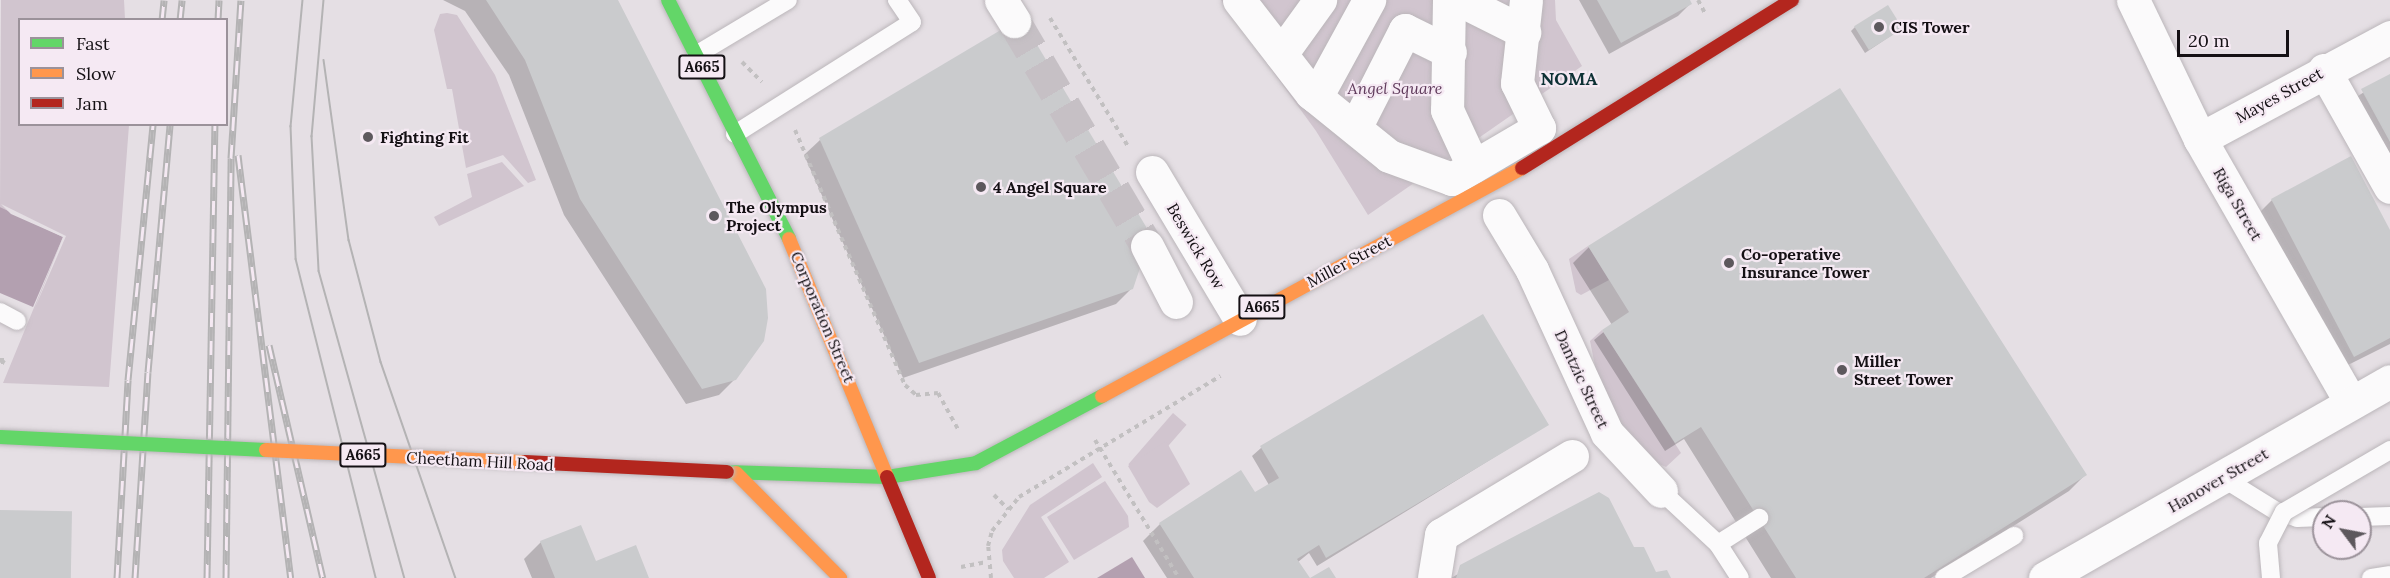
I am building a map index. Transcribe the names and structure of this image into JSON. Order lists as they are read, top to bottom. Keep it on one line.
{"streets":{"main road":["A665","Miller Street","Corporation Street","Cheetham Hill Road"],"street":["Mayes Street","Riga Street","Beswick Row","Dantzic Street","Hanover Street"]},"crossings":[["Mayes Street","Riga Street"],["Riga Street","Hanover Street"],["Beswick Row","Miller Street"],["Miller Street","Corporation Street"],["Miller Street","Cheetham Hill Road"],["Corporation Street","Cheetham Hill Road"]],"districts":["NOMA"],"parks":["Angel Square"],"places":["CIS Tower","Fighting Fit","4 Angel Square","The Olympus Project","Co-operative Insurance Tower","Miller Street Tower"],"legend":["Fast","Slow","Jam"],"scale_bar":"20 m","north":"top left"}
